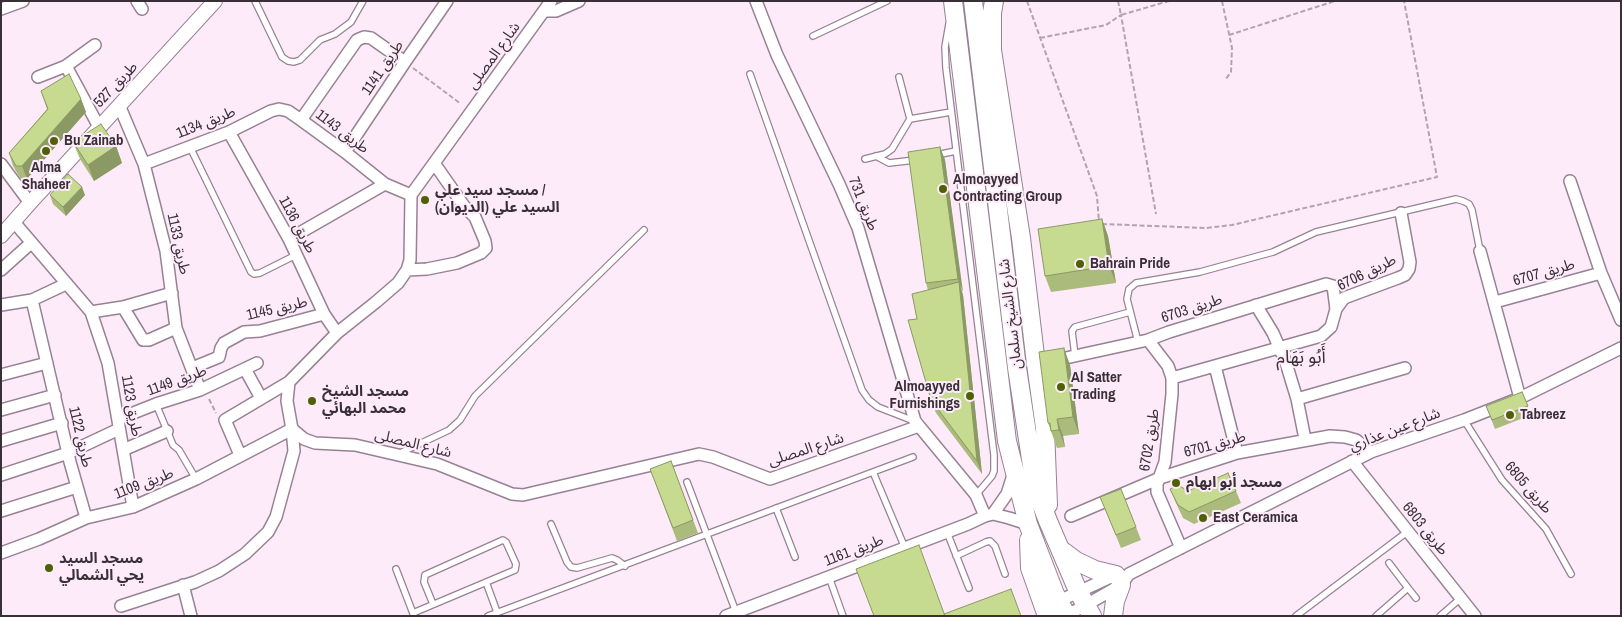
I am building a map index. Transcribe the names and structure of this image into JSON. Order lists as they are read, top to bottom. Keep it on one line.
{"streets":{"main road":["شارع الشيخ سلمان"],"street":["شارع المصلى","طريق 1141","طريق 527","طريق 1134","طريق 1143","طريق 731","طريق 1136","طريق 1133","طريق 6706","طريق 6707","طريق 1145","طريق 6703","طريق 1149","طريق 1123","شارع عين عذاري","طريق 1122","طريق 6702","طريق 6701","طريق 1109","طريق 6803","طريق 1161"],"lane":["طريق 6805"]},"crossings":[["شارع المصلى","طريق 1143"],["شارع المصلى","طريق 731"],["شارع المصلى","طريق 1109"],["طريق 1141","طريق 1143"],["طريق 527","طريق 1133"],["طريق 527","طريق 1123"],["طريق 1134","طريق 1143"],["طريق 1134","طريق 1136"],["طريق 1134","طريق 1133"],["طريق 1136","طريق 1145"],["طريق 1133","طريق 1145"],["طريق 1133","طريق 1149"],["طريق 6706","طريق 6703"],["طريق 6706","طريق 6702"],["شارع الشيخ سلمان","شارع عين عذاري"],["طريق 1149","طريق 1123"],["طريق 1149","طريق 1122"],["طريق 1123","طريق 1109"],["شارع عين عذاري","طريق 6702"],["شارع عين عذاري","طريق 6701"],["شارع عين عذاري","طريق 6805"],["شارع عين عذاري","طريق 6803"],["طريق 1122","طريق 1109"],["طريق 6702","طريق 6701"]],"districts":["أَبُو بَهَام"],"places":["Bu Zainab","Alma Shaheer","Almoayyed Contracting Group","مسجد سيد علي / السيد علي (الديوان)","Bahrain Pride","Al Satter Trading","Almoayyed Furnishings","مسجد الشيخ محمد البهائي","Tabreez","مسجد أبو ابهام","East Ceramica","مسجد السيد يحي الشمالي"]}
